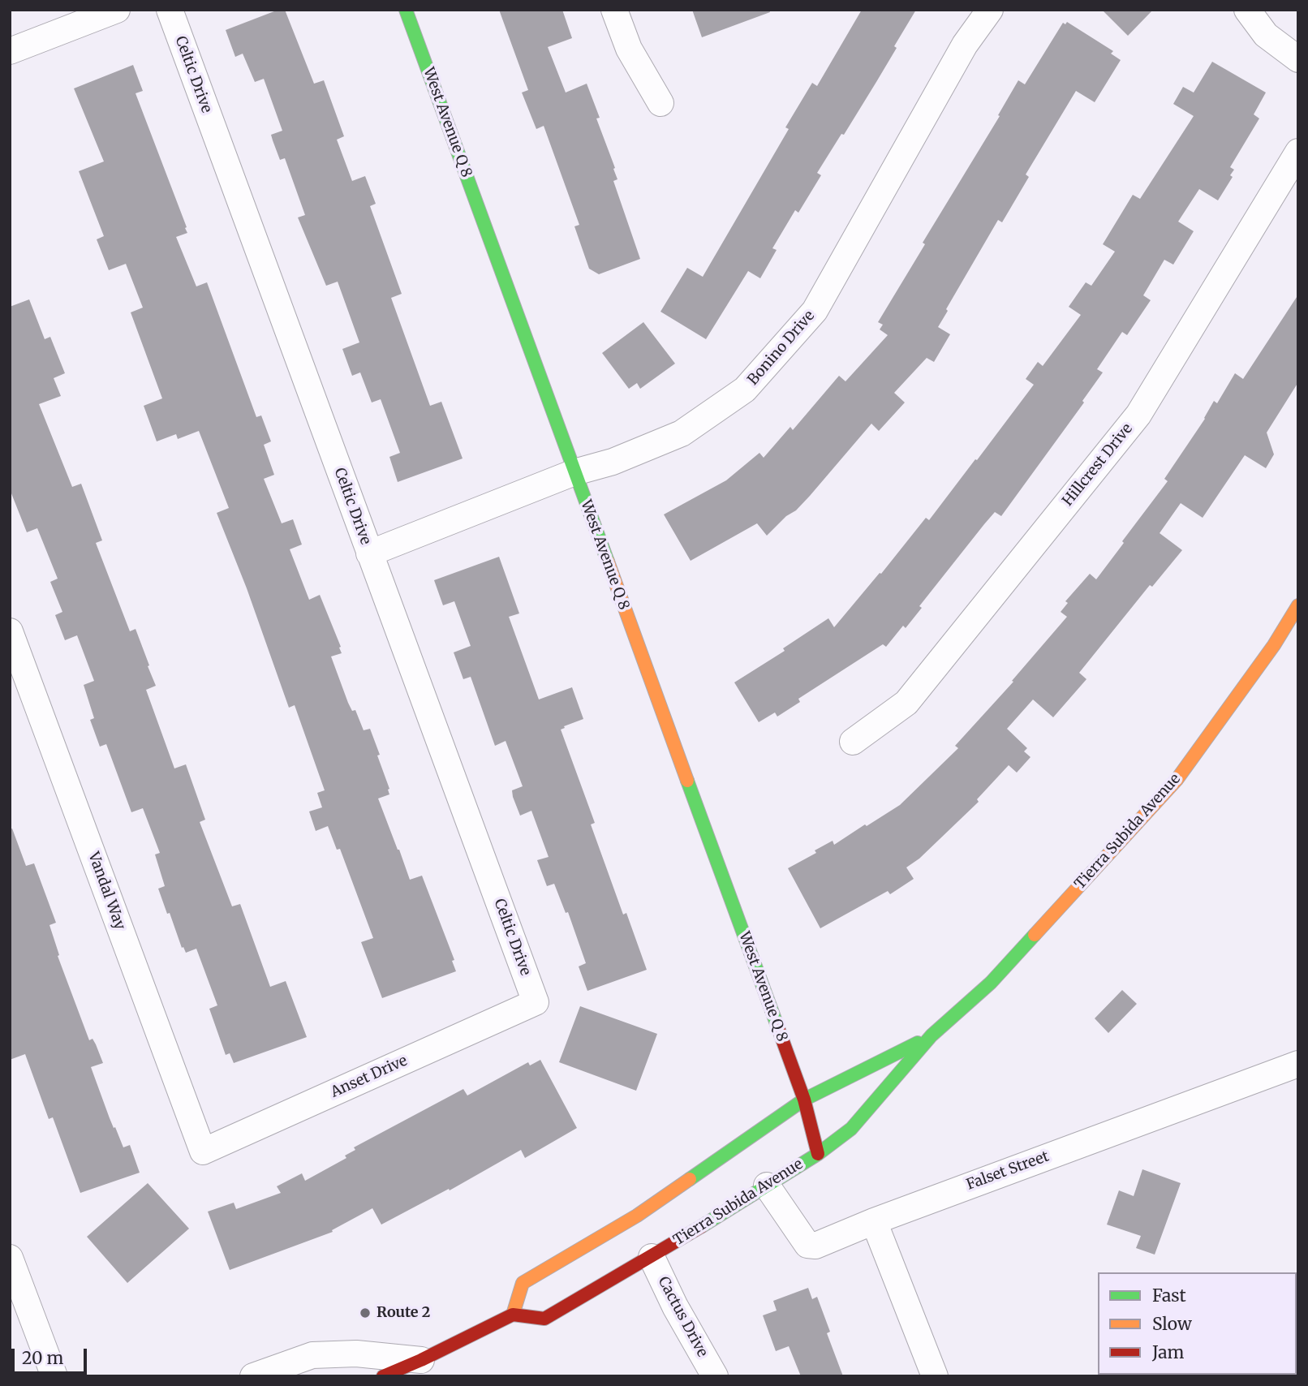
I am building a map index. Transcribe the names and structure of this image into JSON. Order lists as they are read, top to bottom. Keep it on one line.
{"streets":{"main road":["West Avenue Q 8","Tierra Subida Avenue"],"street":["Celtic Drive","Bonino Drive","Hillcrest Drive","Vandal Way","Anset Drive","Falset Street","Cactus Drive"]},"crossings":[["Celtic Drive","Bonino Drive"],["Celtic Drive","Anset Drive"],["West Avenue Q 8","Bonino Drive"],["West Avenue Q 8","Tierra Subida Avenue"],["Tierra Subida Avenue","Falset Street"],["Tierra Subida Avenue","Cactus Drive"],["Vandal Way","Anset Drive"]],"places":["Route 2"],"legend":["Fast","Slow","Jam"],"scale_bar":"20 m"}
